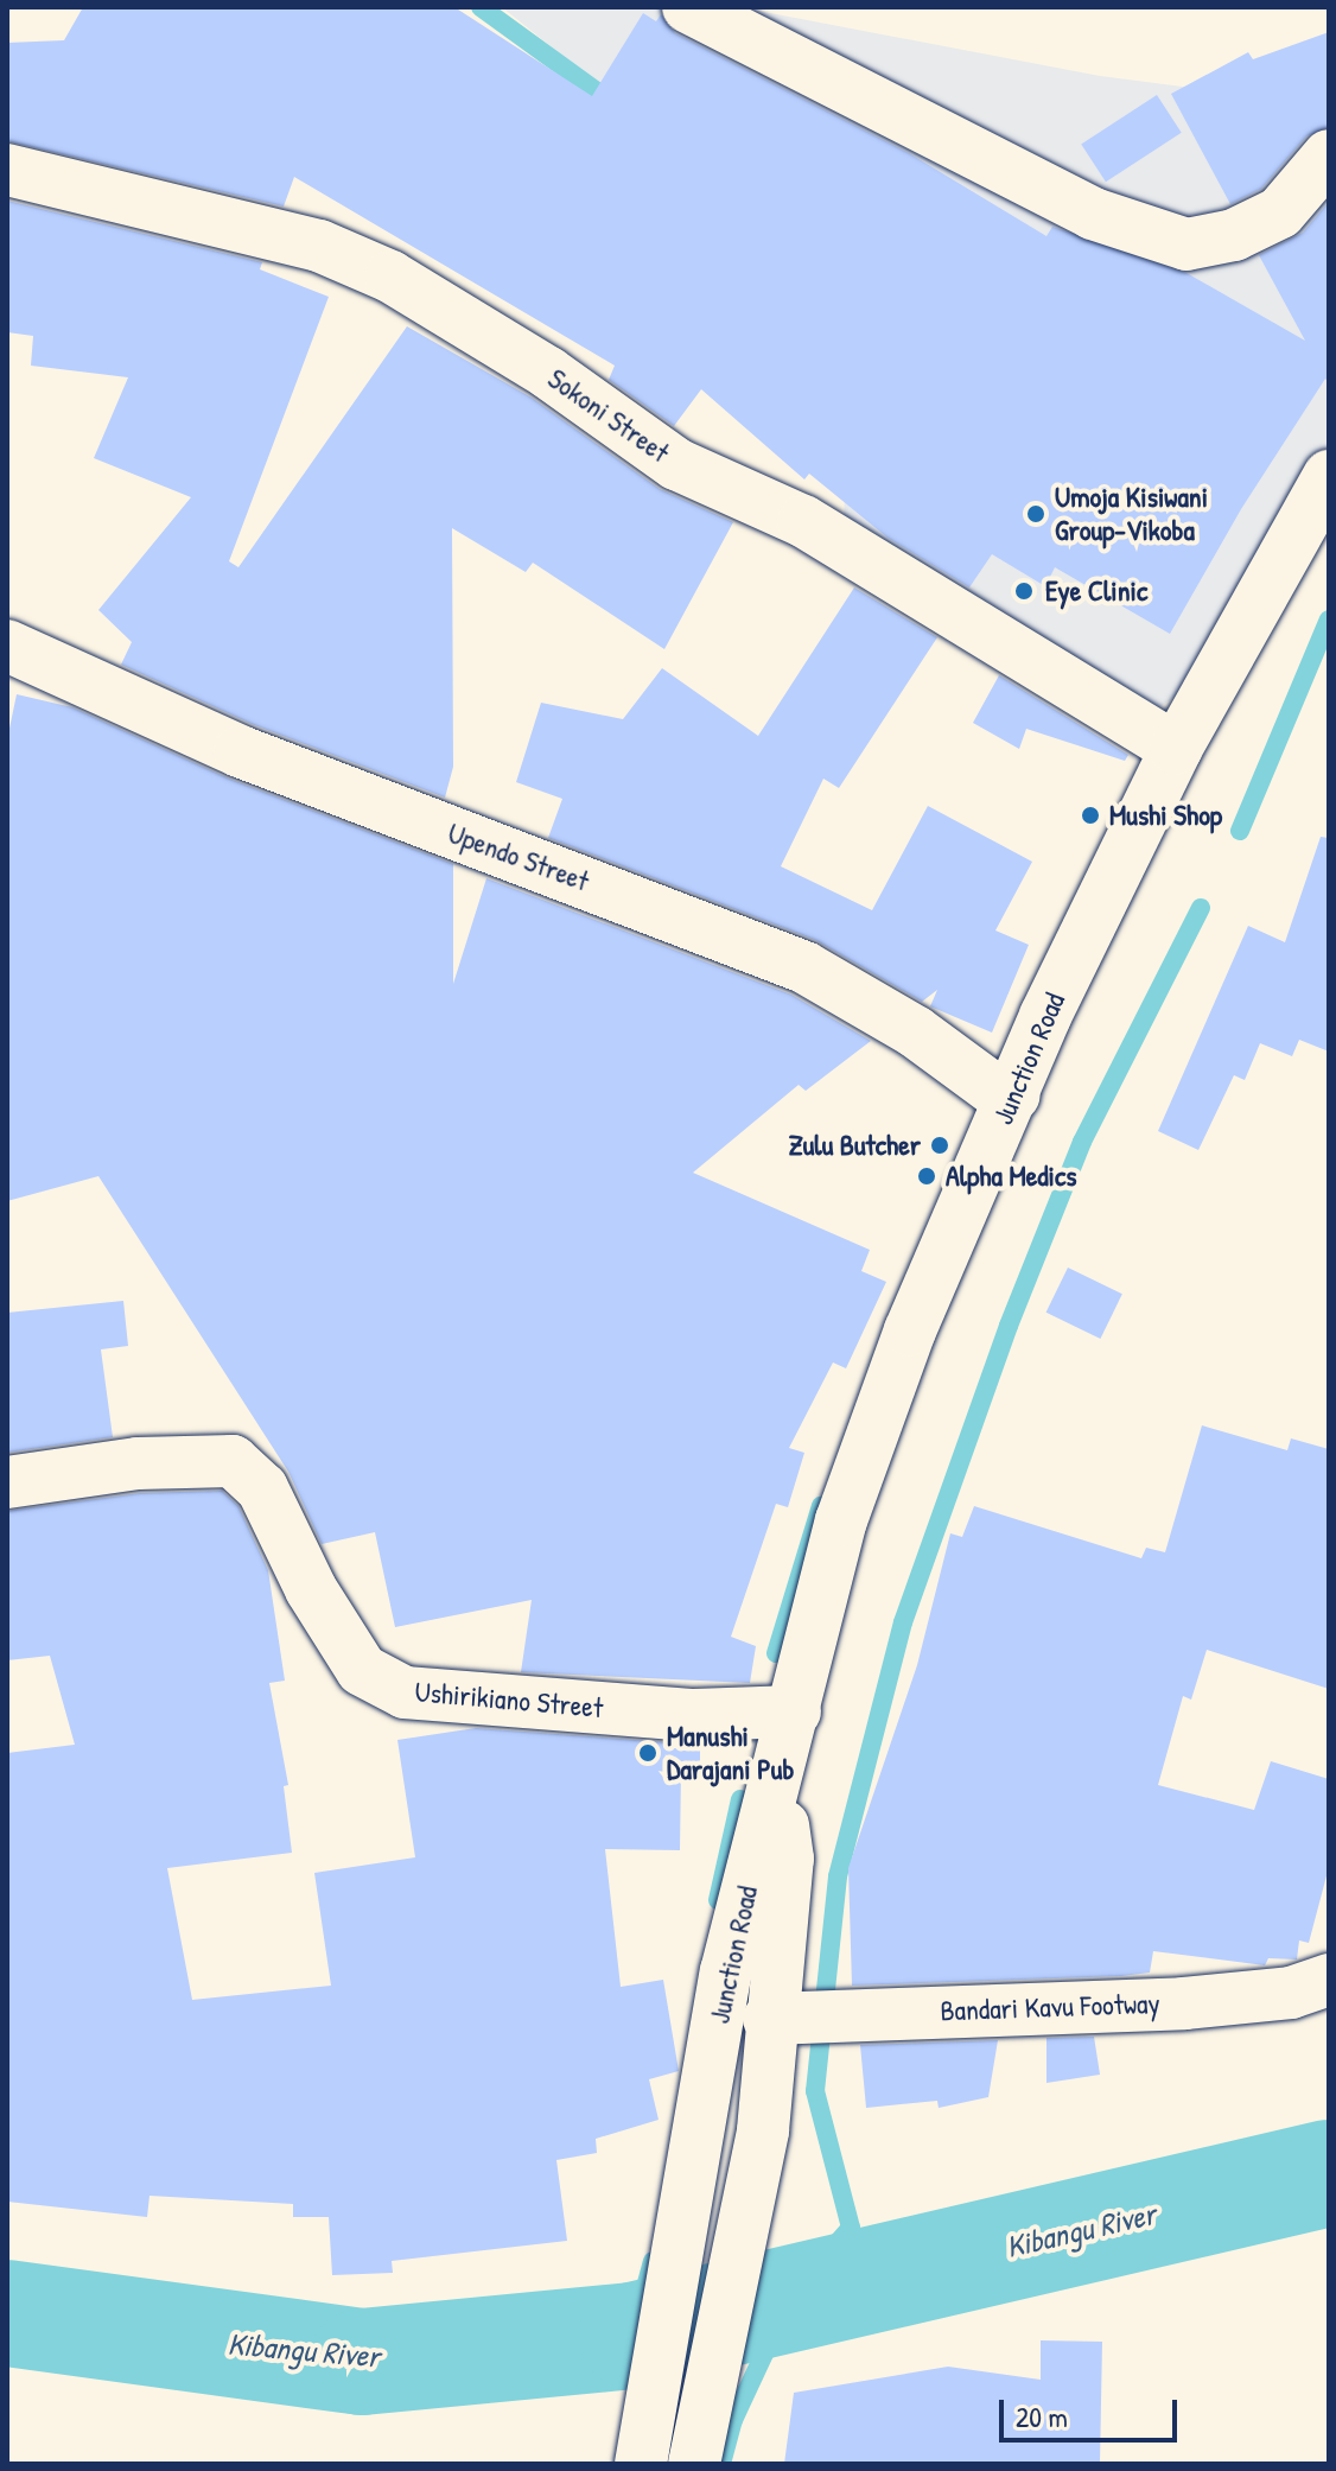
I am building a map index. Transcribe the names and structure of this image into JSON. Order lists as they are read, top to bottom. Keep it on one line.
{"streets":{"street":["Sokoni Street","Upendo Street","Junction Road","Ushirikiano Street","Bandari Kavu Footway"]},"crossings":[["Sokoni Street","Junction Road"],["Upendo Street","Junction Road"],["Junction Road","Ushirikiano Street"],["Junction Road","Bandari Kavu Footway"]],"water":["Kibangu River"],"places":["Umoja Kisiwani Group-Vikoba","Eye Clinic","Mushi Shop","Zulu Butcher","Alpha Medics","Manushi Darajani Pub"],"scale_bar":"20 m"}
